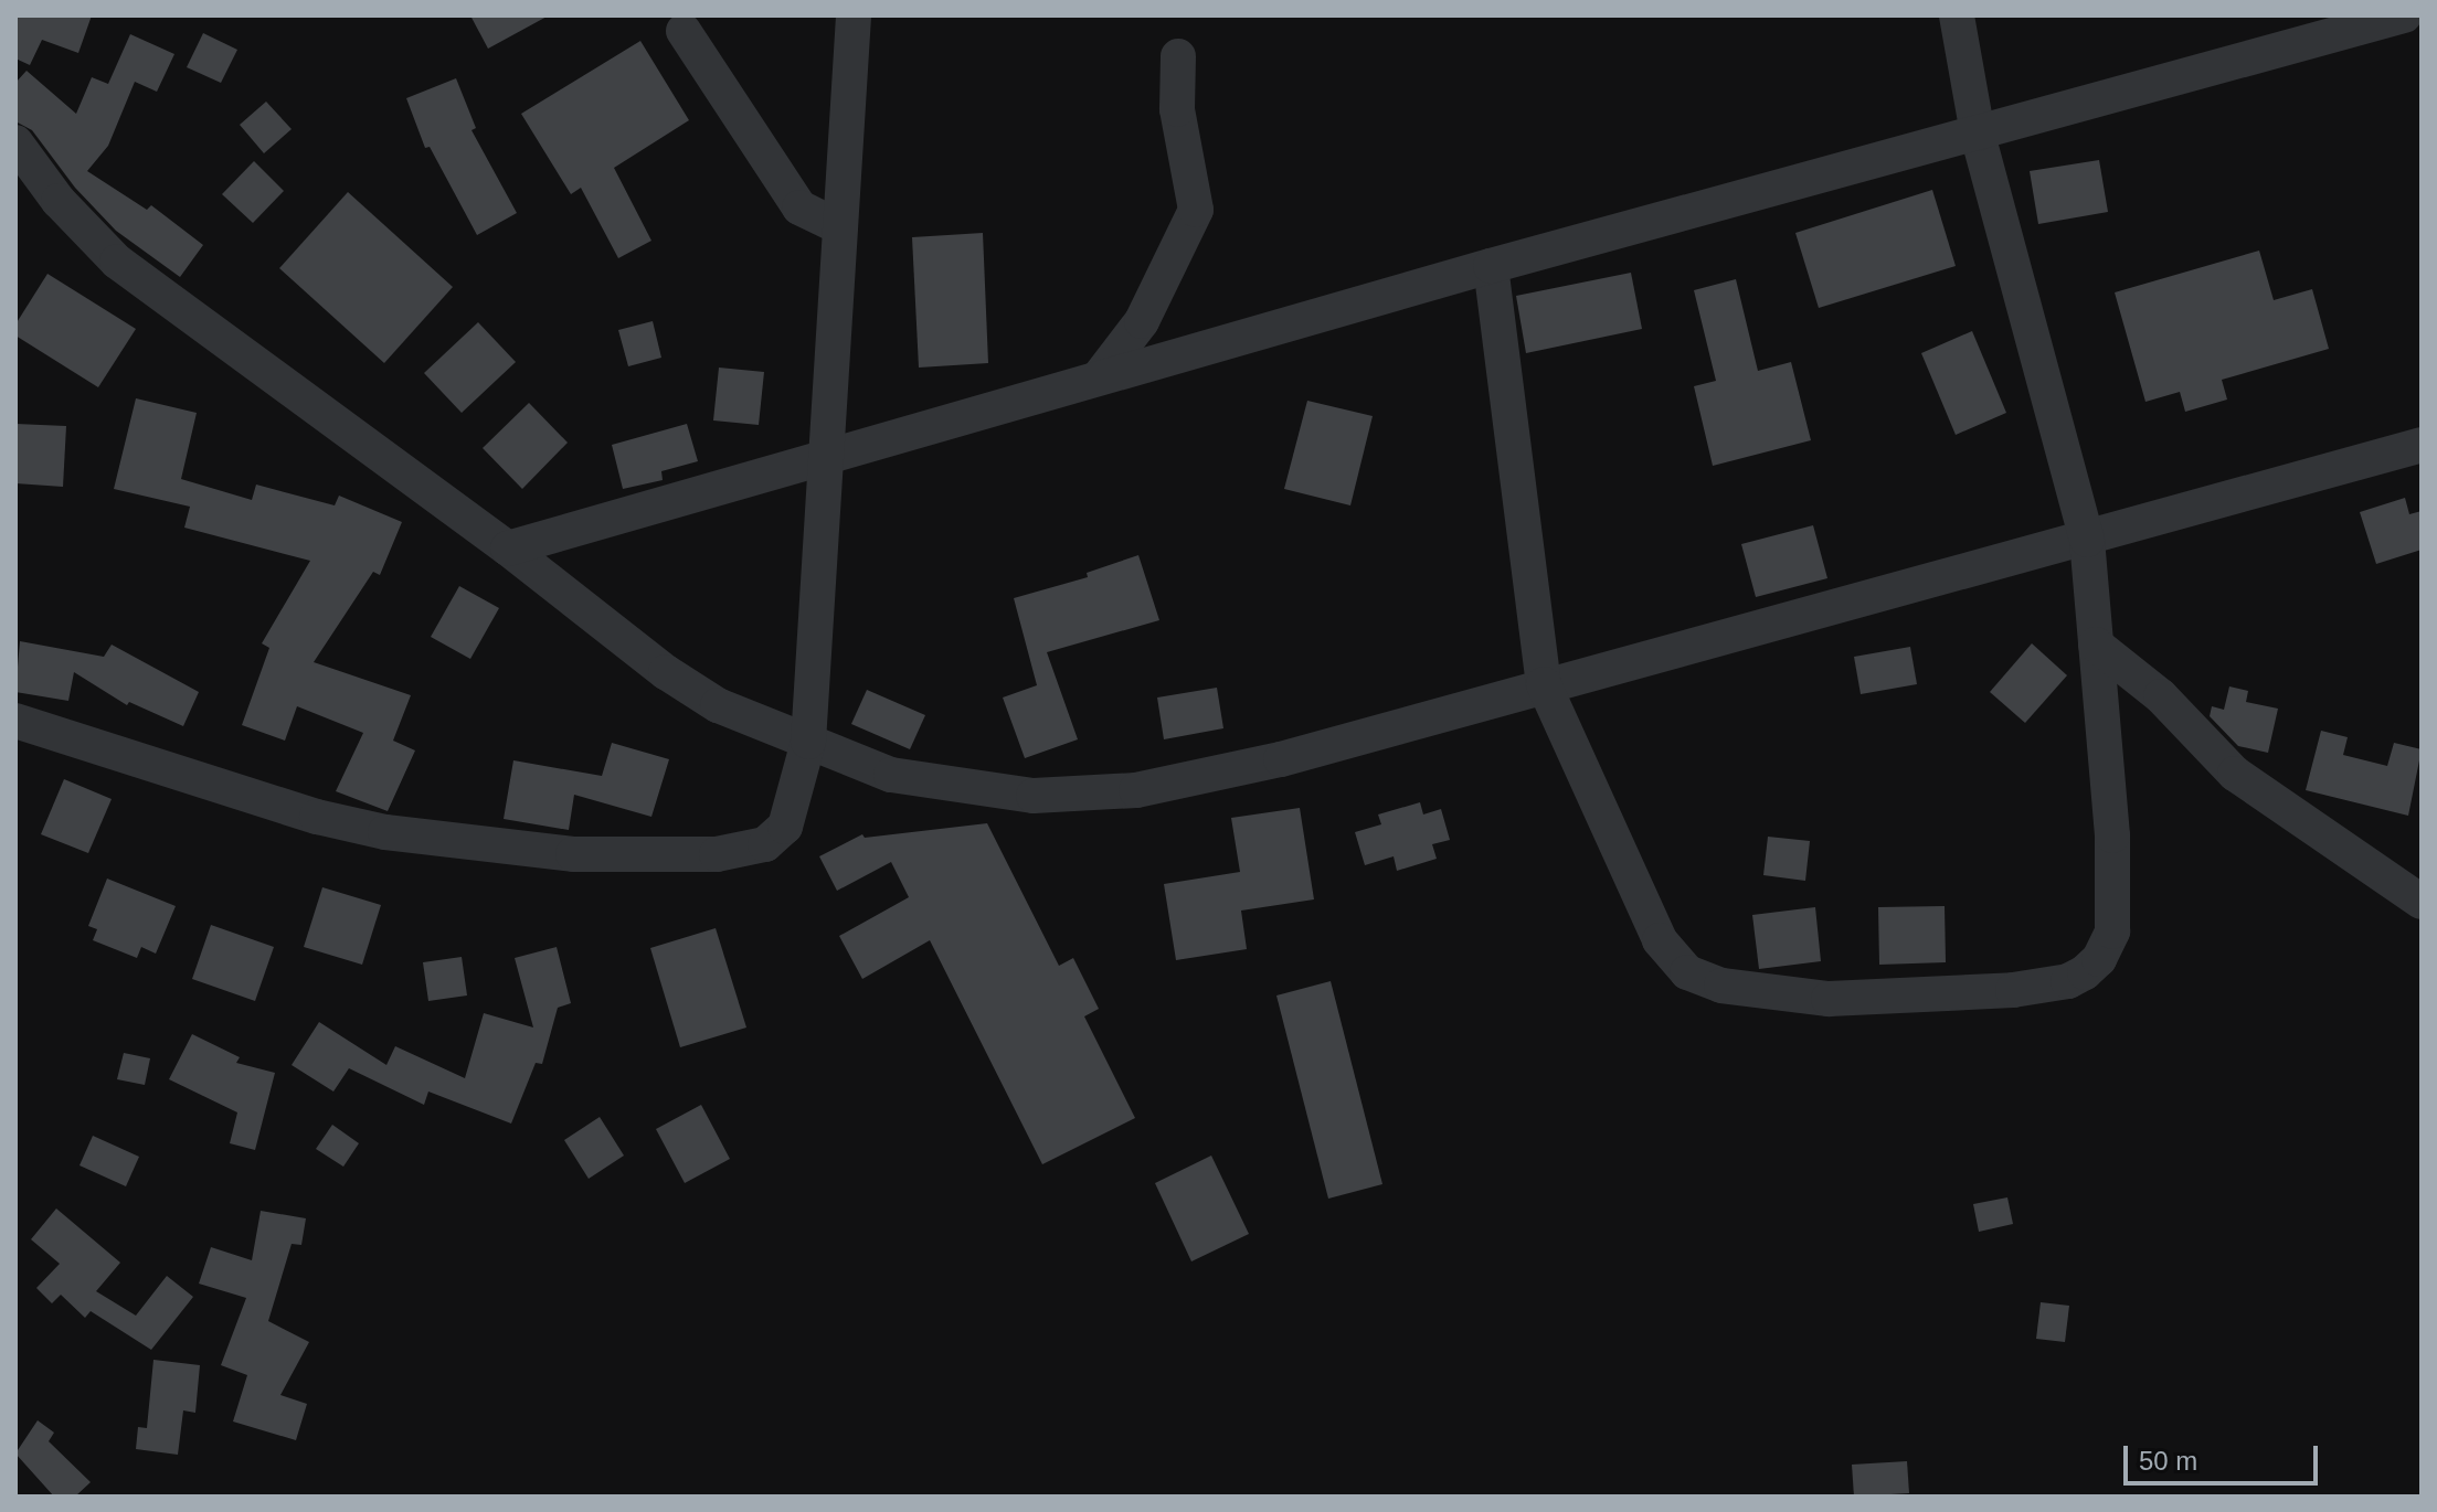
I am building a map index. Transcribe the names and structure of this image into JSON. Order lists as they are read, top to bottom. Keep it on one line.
{"scale_bar":"50 m"}
